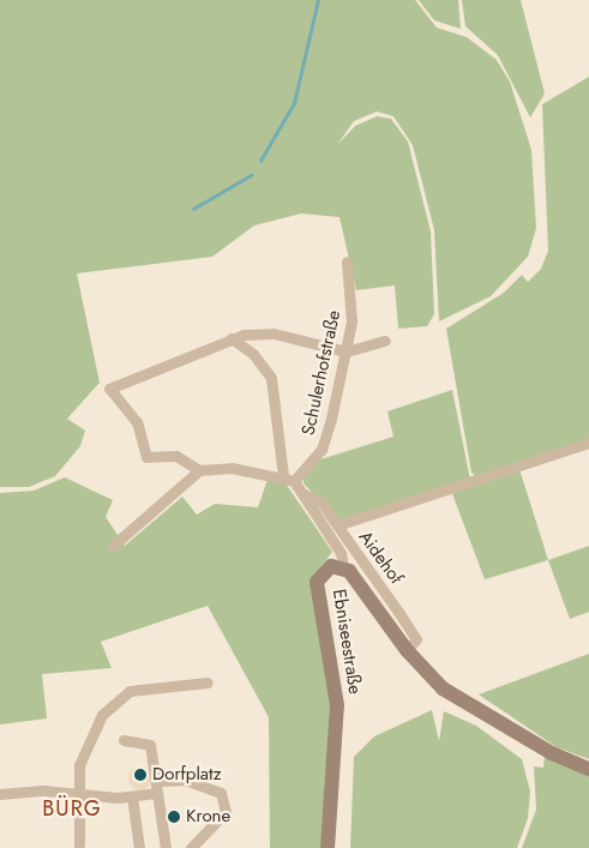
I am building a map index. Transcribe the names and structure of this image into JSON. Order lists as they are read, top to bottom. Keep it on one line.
{"streets":{"street":["Schulerhofstraße","Aidehof","Ebniseestraße"]},"crossings":[["Schulerhofstraße","Aidehof"],["Schulerhofstraße","Ebniseestraße"],["Aidehof","Ebniseestraße"]],"districts":["BÜRG"],"places":["Dorfplatz","Krone"]}
